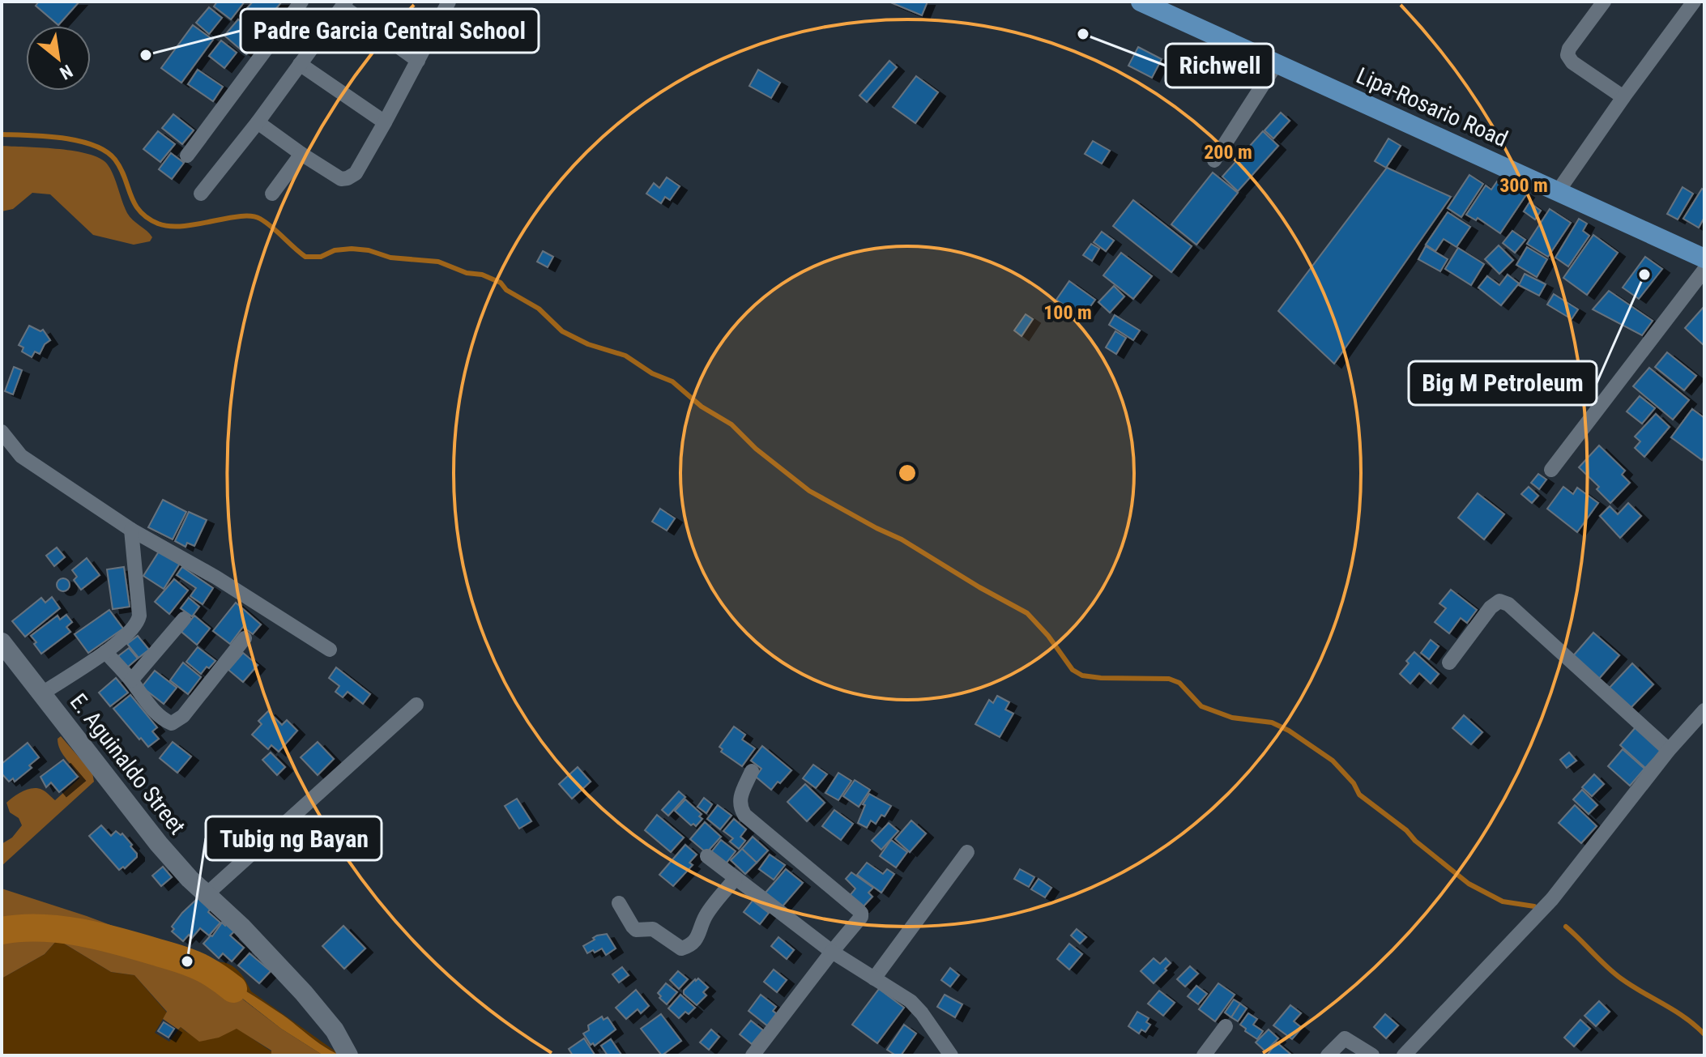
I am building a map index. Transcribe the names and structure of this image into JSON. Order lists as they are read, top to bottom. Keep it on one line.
{"streets":{"main road":["Lipa-Rosario Road"],"street":["E. Aguinaldo Street"]},"places":["Richwell","Padre Garcia Central School","Big M Petroleum","Tubig ng Bayan"],"north":"bottom right","rings":["200 m","300 m","100 m"]}
